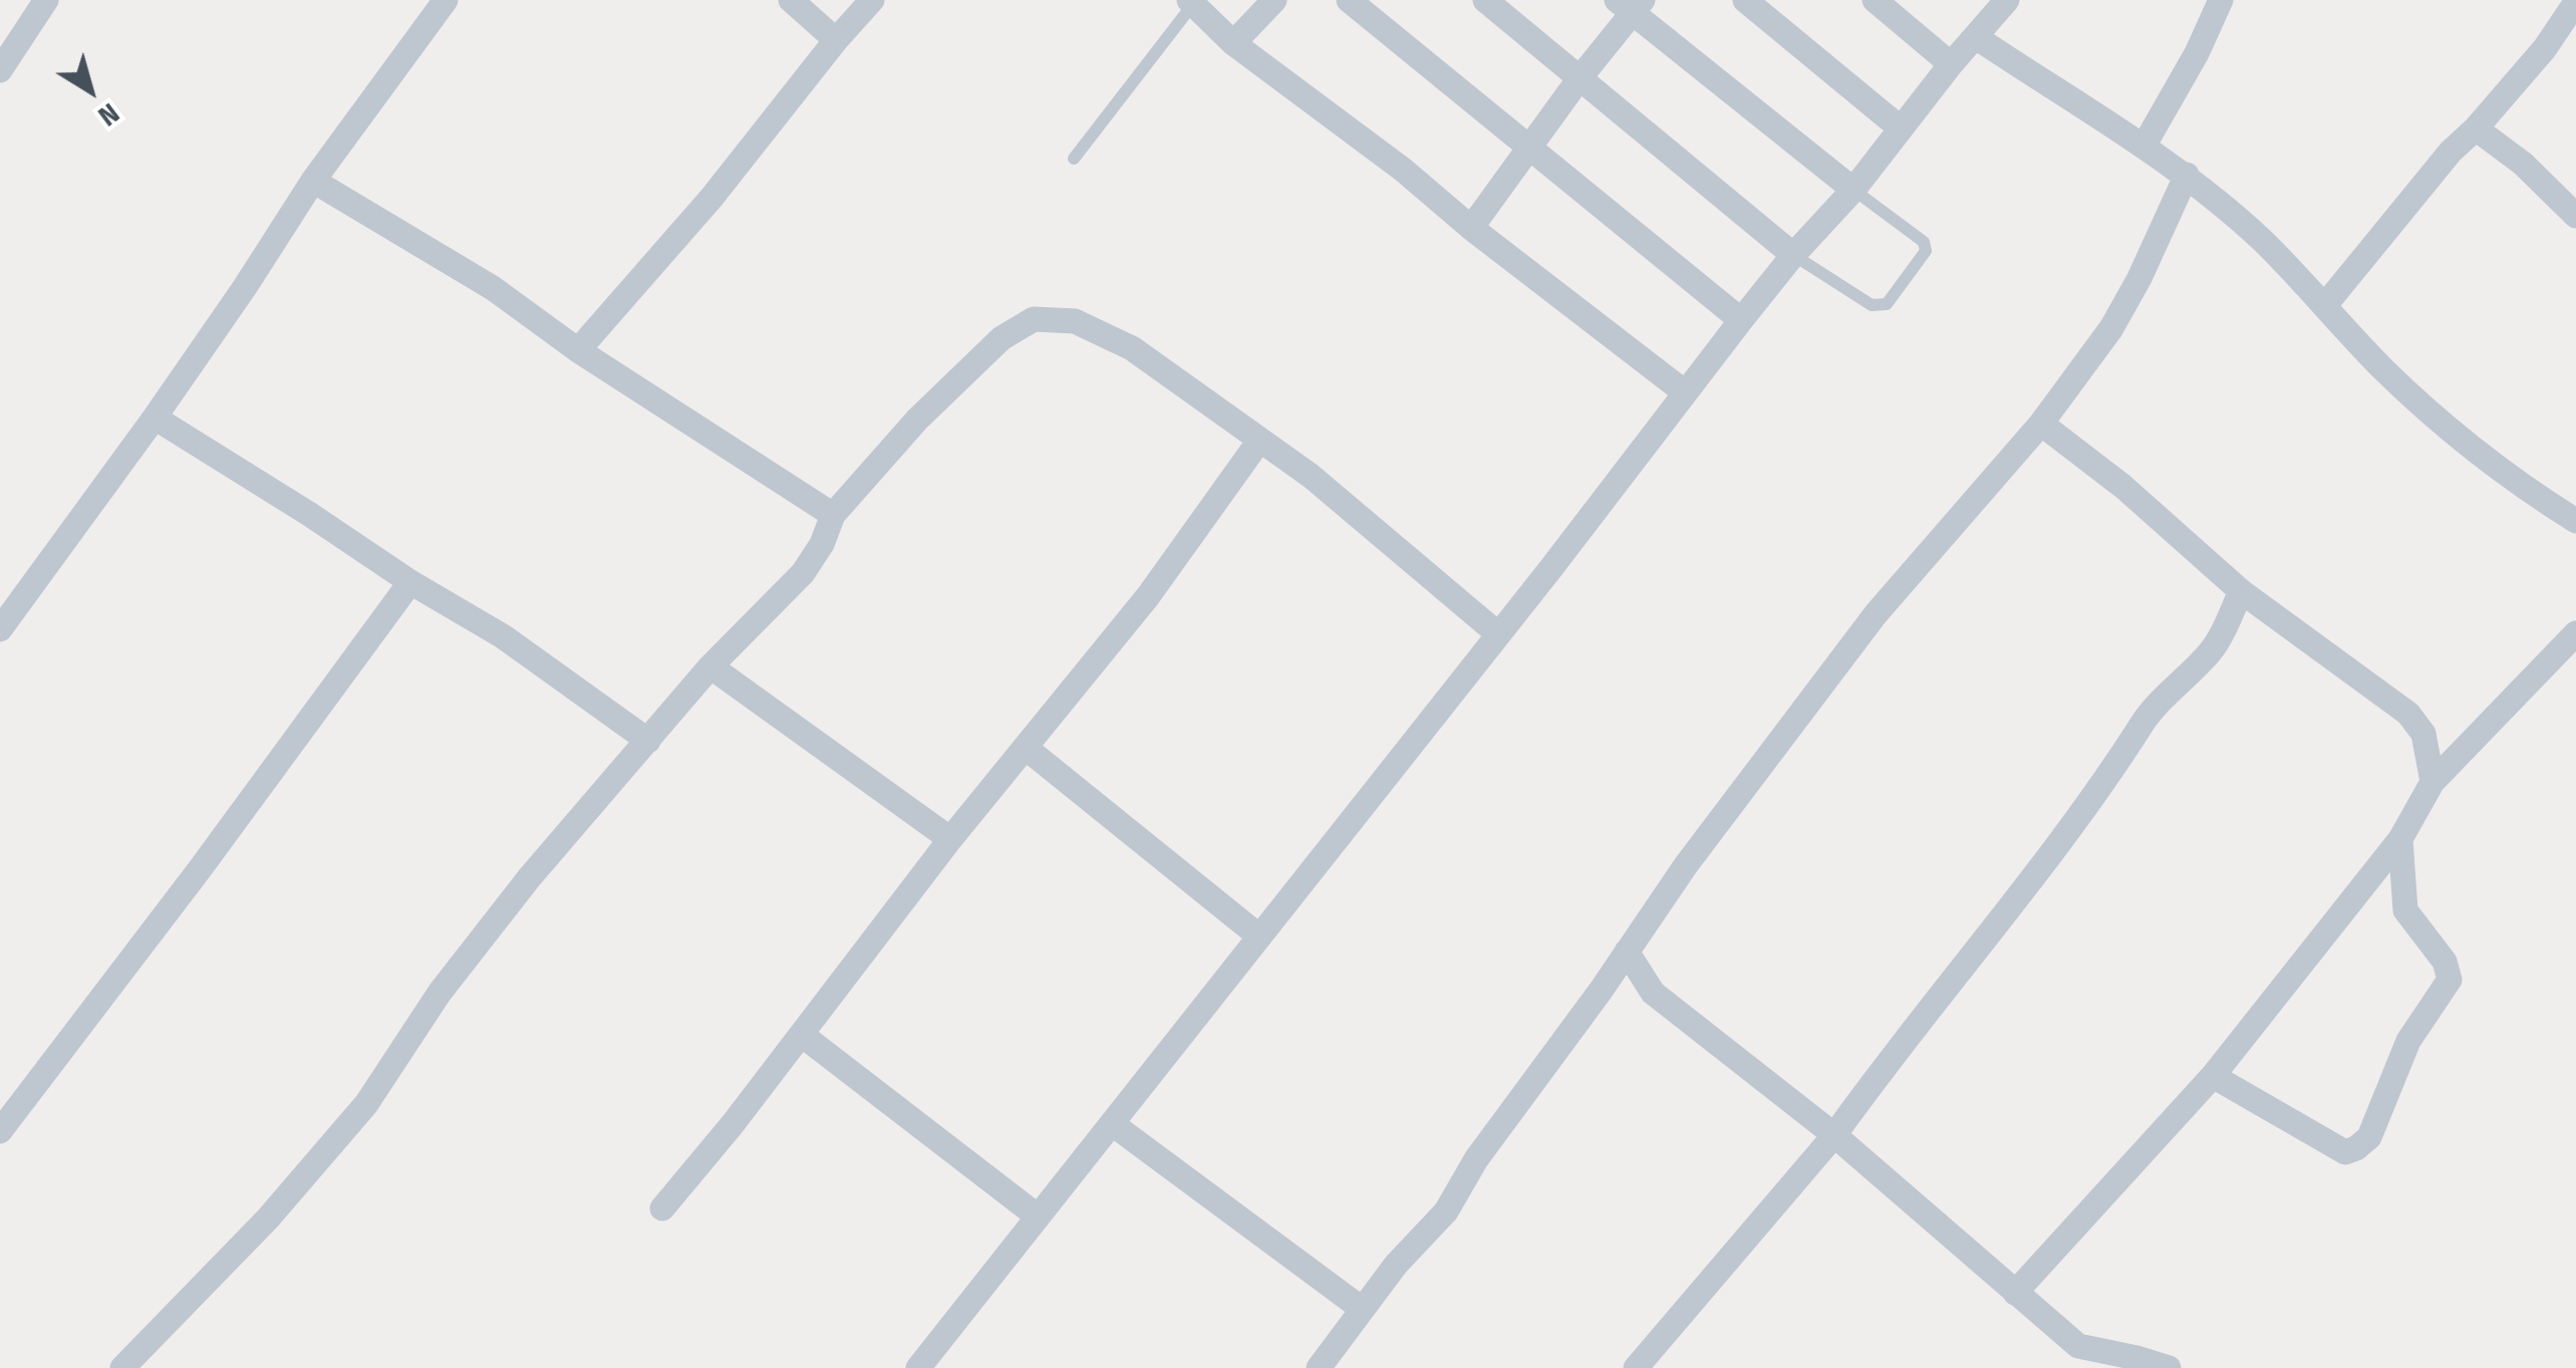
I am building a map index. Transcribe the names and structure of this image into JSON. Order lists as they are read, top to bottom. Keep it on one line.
{"north":"bottom right"}
